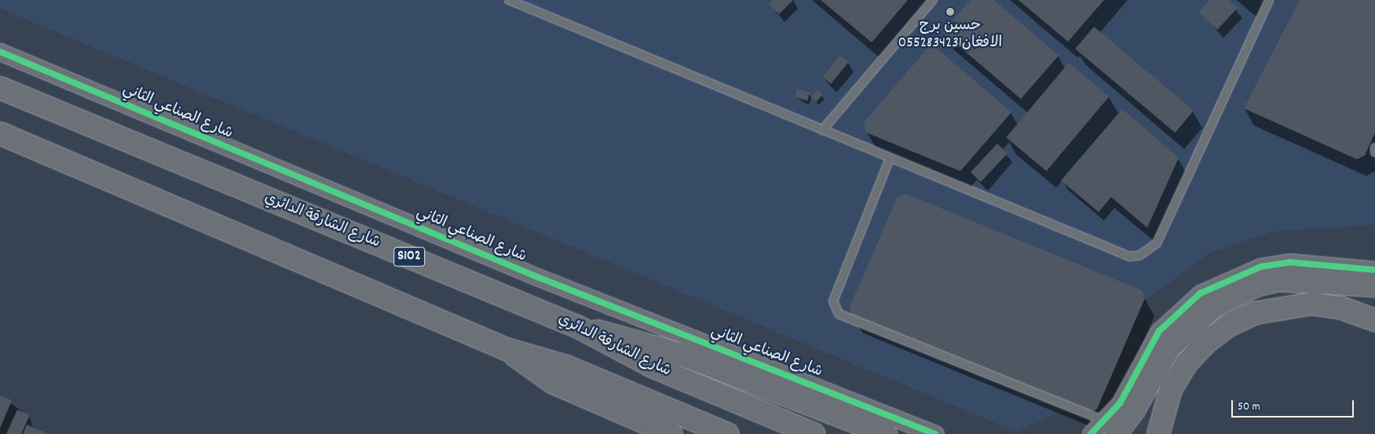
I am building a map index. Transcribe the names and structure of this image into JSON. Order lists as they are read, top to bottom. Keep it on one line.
{"streets":{"highway":["شارع الشارقة الدائري","S102"],"street":["شارع الصناعي الثاني"]},"places":["حسين برج الافغان0552834231"],"scale_bar":"50 m"}
